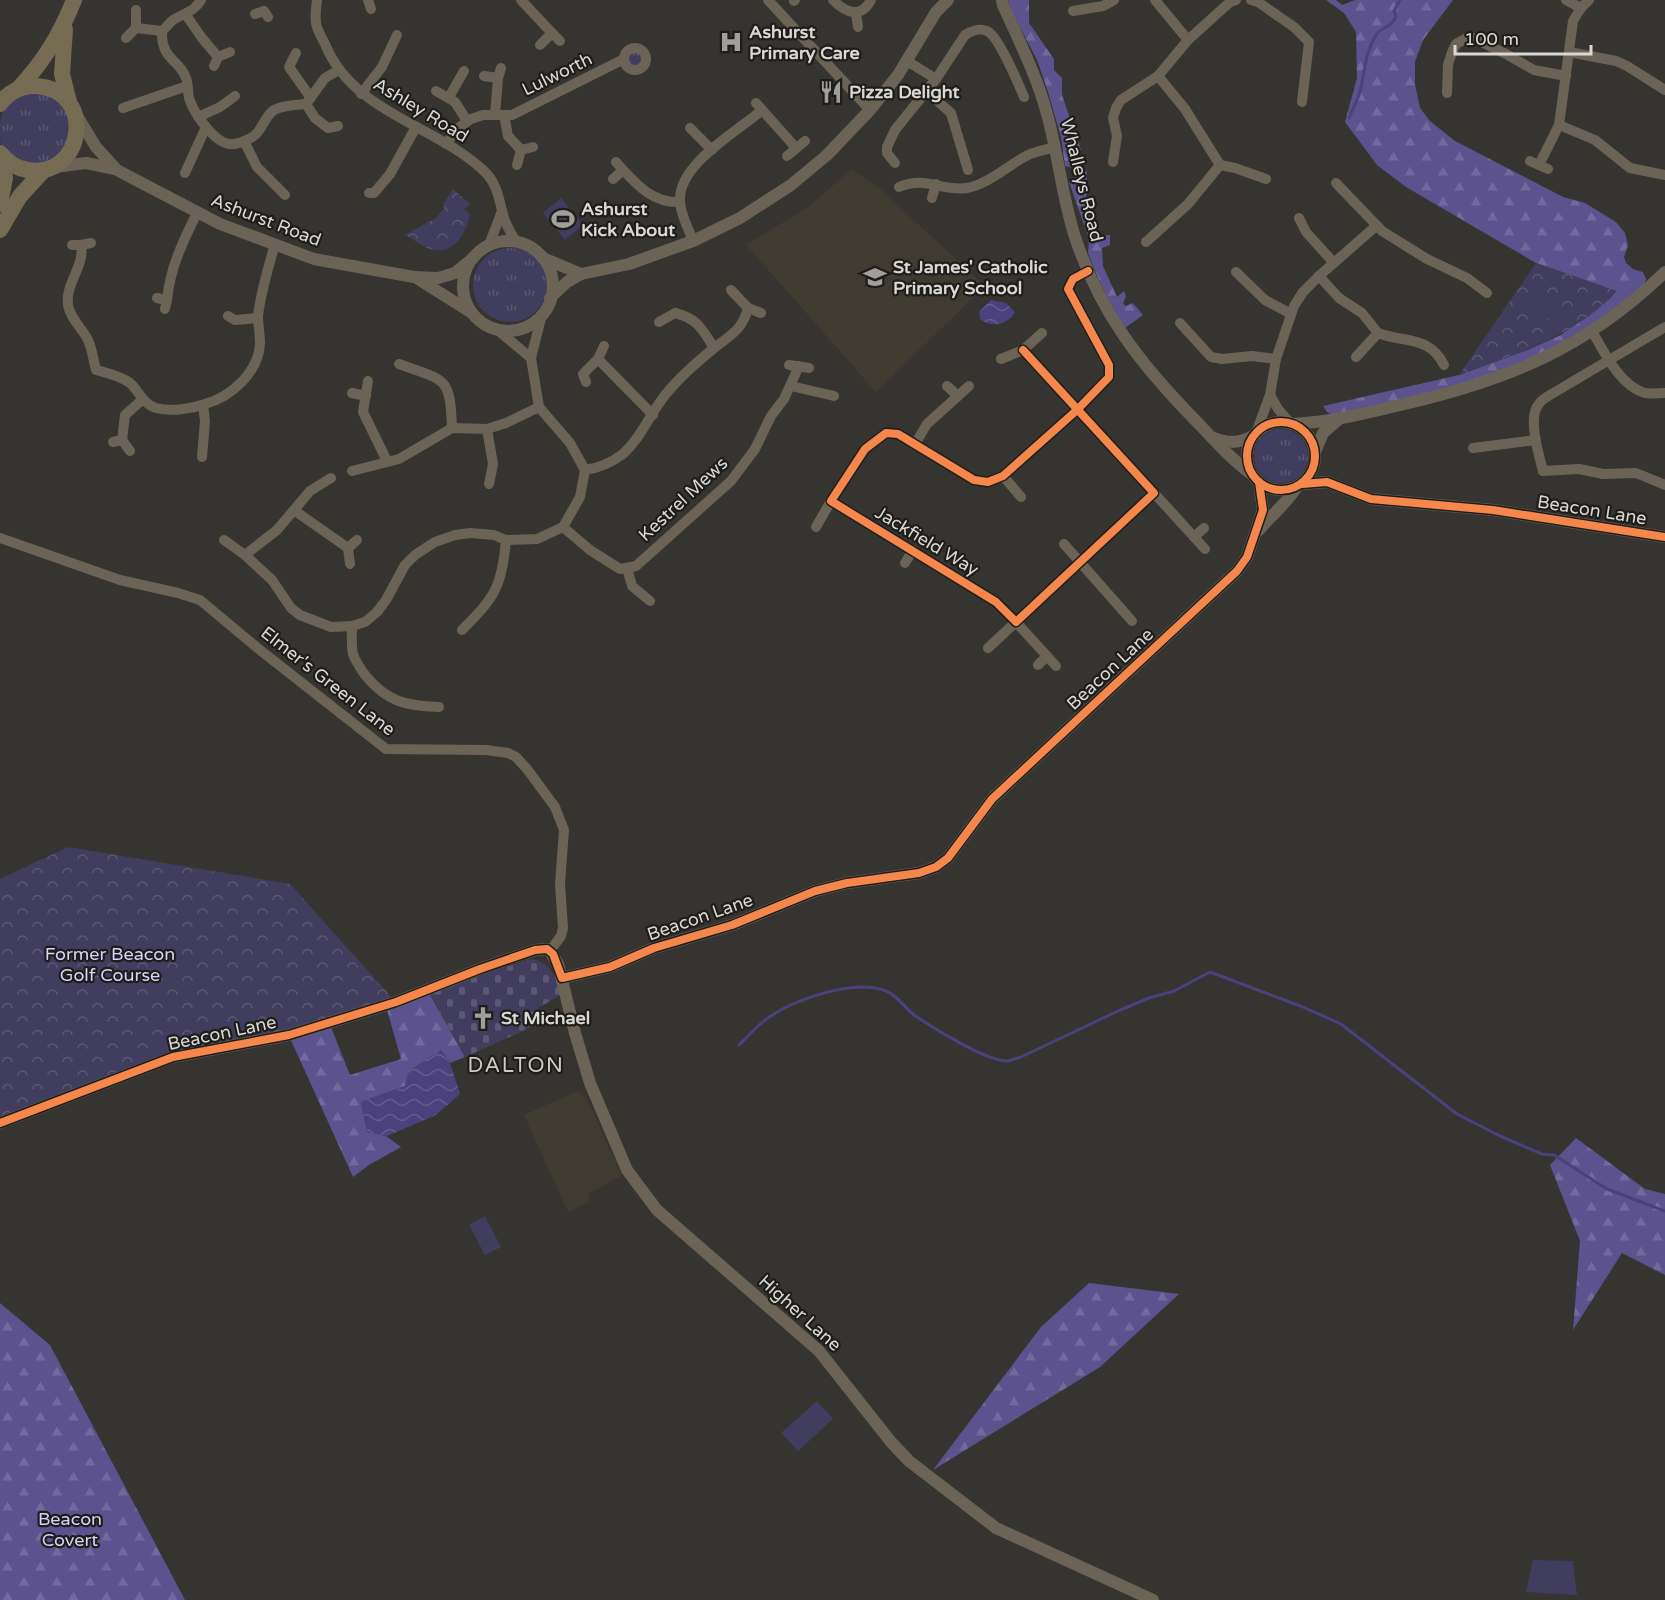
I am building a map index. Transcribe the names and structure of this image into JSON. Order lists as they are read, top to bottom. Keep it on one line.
{"streets":{"street":["Lulworth","Ashley Road","Whalleys Road","Ashurst Road","Kestrel Mews","Beacon Lane","Jackfield Way","Elmer's Green Lane","Higher Lane"]},"crossings":[["Ashley Road","Ashurst Road"],["Whalleys Road","Beacon Lane"],["Beacon Lane","Elmer's Green Lane"],["Beacon Lane","Higher Lane"]],"districts":["DALTON"],"parks":["Former Beacon Golf Course","Beacon Covert"],"places":{"hospital":["Ashurst Primary Care"],"restaurant":["Pizza Delight"],"sports":["Ashurst Kick About"],"school or university":["St James' Catholic Primary School"],"church":["St Michael"]},"scale_bar":"100 m"}
